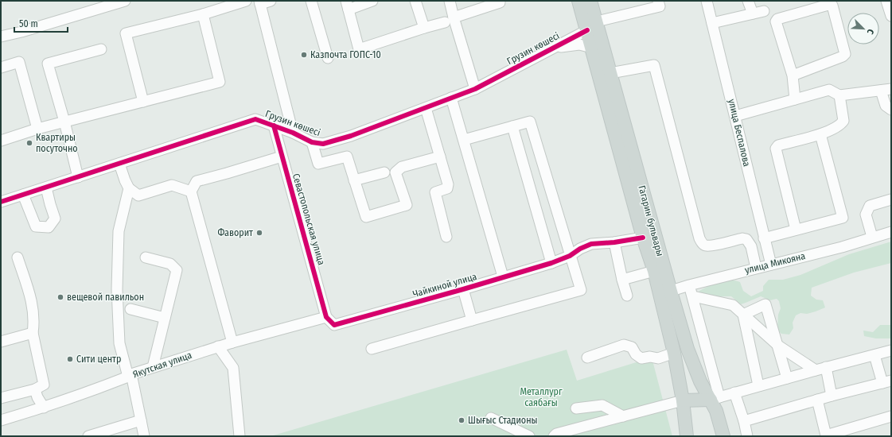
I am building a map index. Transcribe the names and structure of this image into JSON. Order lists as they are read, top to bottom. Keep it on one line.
{"streets":{"main road":["Гагарин бульвары"],"street":["Грузин көшесі","улица Беспалова","Севастопольская улица","улица Микояна","Чайкиной улица","Якутская улица"]},"crossings":[["Грузин көшесі","Севастопольская улица"],["Грузин көшесі","Гагарин бульвары"],["улица Беспалова","улица Микояна"],["Севастопольская улица","Чайкиной улица"],["Севастопольская улица","Якутская улица"],["Гагарин бульвары","улица Микояна"],["Гагарин бульвары","Чайкиной улица"],["Чайкиной улица","Якутская улица"]],"parks":["Металлург саябағы"],"places":["Казпочта ГОПС-10","Квартиры посуточно","Фаворит","вещевой павильон","Сити центр","Шығыс Стадионы"],"scale_bar":"50 m","north":"bottom right"}
